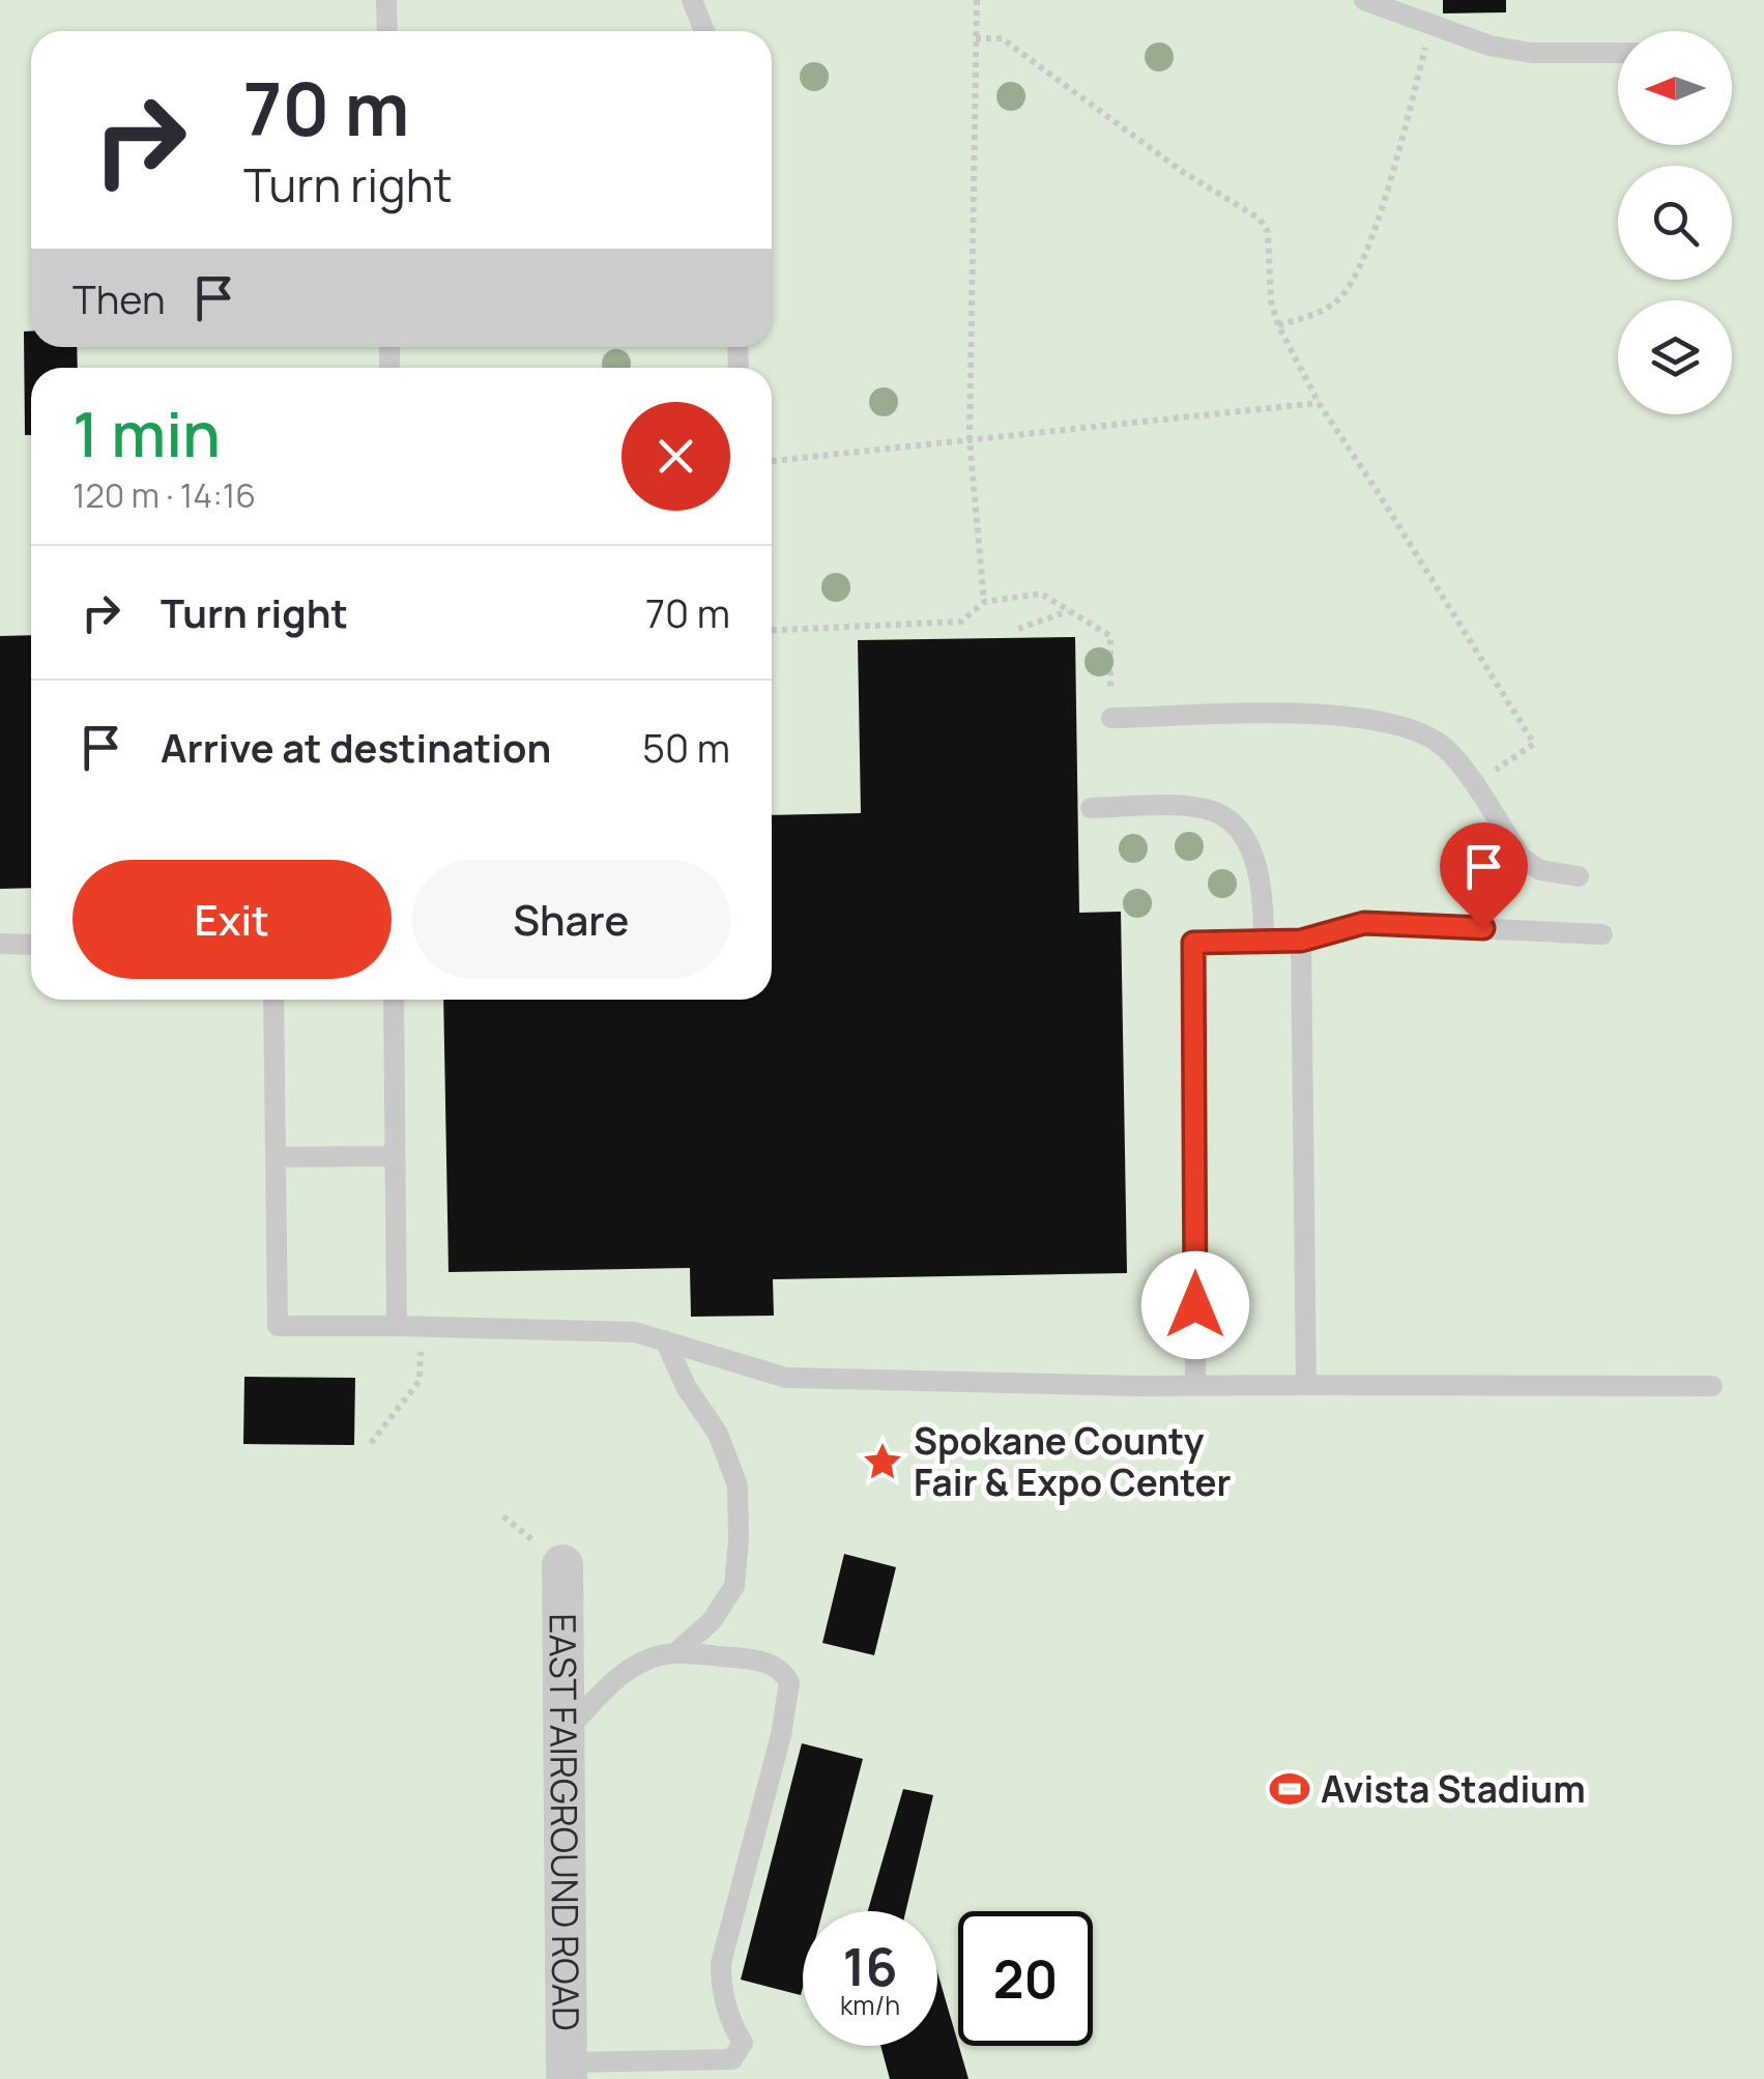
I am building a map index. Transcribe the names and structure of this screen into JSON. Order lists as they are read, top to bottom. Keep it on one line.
{"streets":{"street":["EAST FAIRGROUND ROAD"]},"places":{"place":["Spokane County Fair & Expo Center"],"sports":["Avista Stadium"]},"north":"left","page":{"turn":["70 m","Turn right"],"then":"Then","heading":["1 min","120 m · 14:16"],"list":[{"name":"Turn right","value":"70 m"},{"name":"Arrive at destination","value":"50 m"}],"buttons":["Exit","Share"],"speed":"16 km/h","limit":"20"}}
